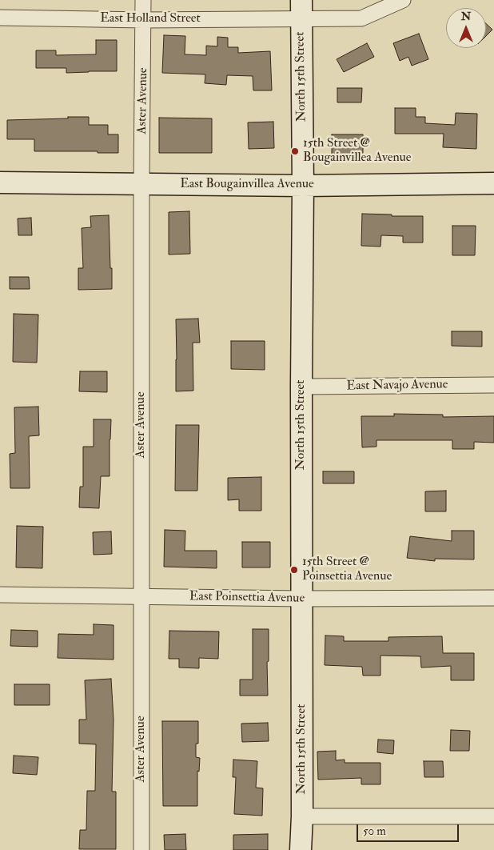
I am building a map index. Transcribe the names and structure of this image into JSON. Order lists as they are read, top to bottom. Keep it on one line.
{"streets":{"street":["East Holland Street","North 15th Street","Aster Avenue","East Bougainvillea Avenue","East Navajo Avenue","East Poinsettia Avenue"]},"crossings":[["East Holland Street","North 15th Street"],["East Holland Street","Aster Avenue"],["North 15th Street","East Bougainvillea Avenue"],["North 15th Street","East Navajo Avenue"],["North 15th Street","East Poinsettia Avenue"],["Aster Avenue","East Bougainvillea Avenue"],["Aster Avenue","East Poinsettia Avenue"]],"places":["15th Street @ Bougainvillea Avenue","15th Street @ Poinsettia Avenue"],"scale_bar":"50 m","north":"top"}
